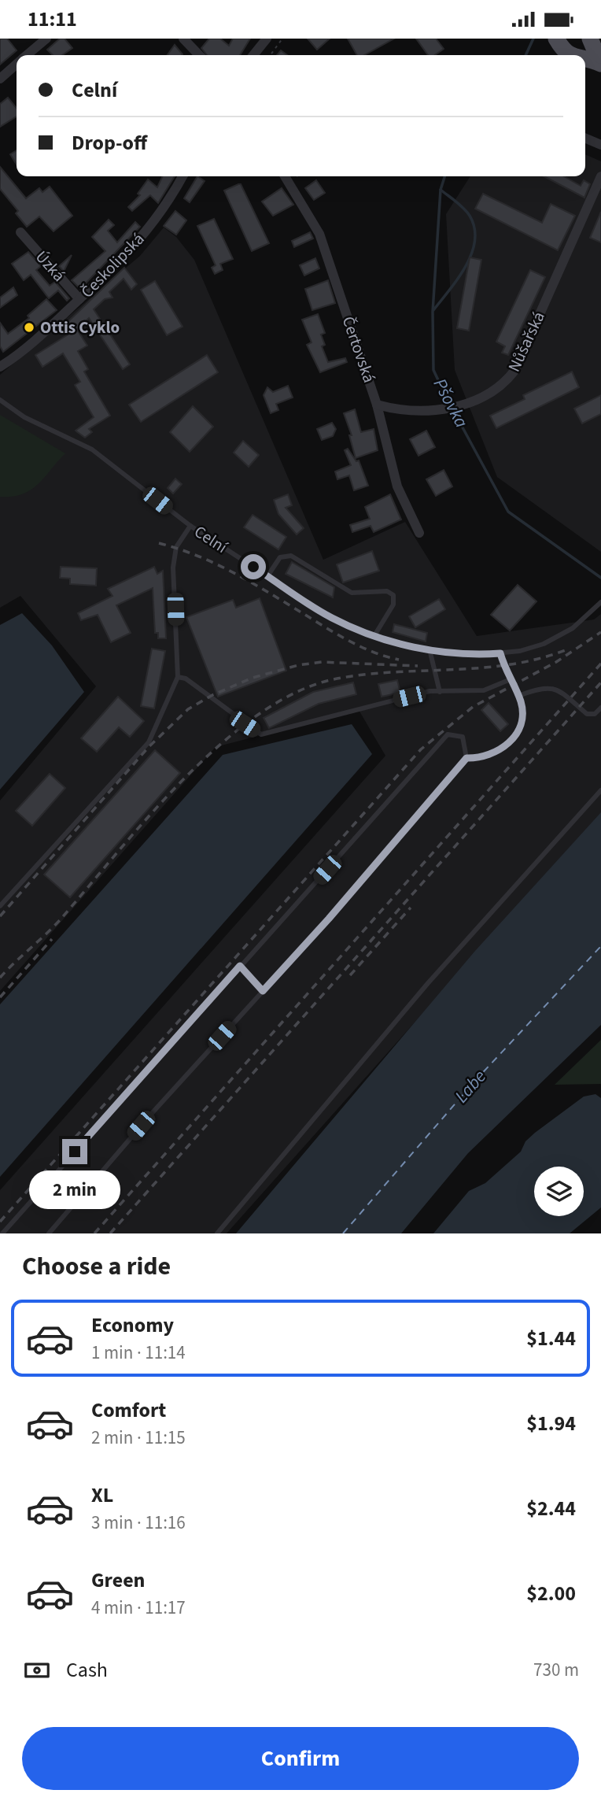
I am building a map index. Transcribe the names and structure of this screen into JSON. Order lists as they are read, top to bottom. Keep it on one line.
{"streets":{"street":["Českolipská","Úzká","Nůšařská","Čertovská"],"lane":["Celní"]},"crossings":[["Českolipská","Úzká"],["Nůšařská","Čertovská"]],"water":["Pšovka","Labe"],"places":["Ottis Cyklo"],"page":{"status":"11:11","banner":["Celní","Drop-off"],"bubble":"2 min","heading":"Choose a ride","list":[{"name":"Economy","note":"1 min · 11:14","value":"$1.44"},{"name":"Comfort","note":"2 min · 11:15","value":"$1.94"},{"name":"XL","note":"3 min · 11:16","value":"$2.44"},{"name":"Green","note":"4 min · 11:17","value":"$2.00"}],"pay":["Cash","730 m"],"buttons":"Confirm"}}
